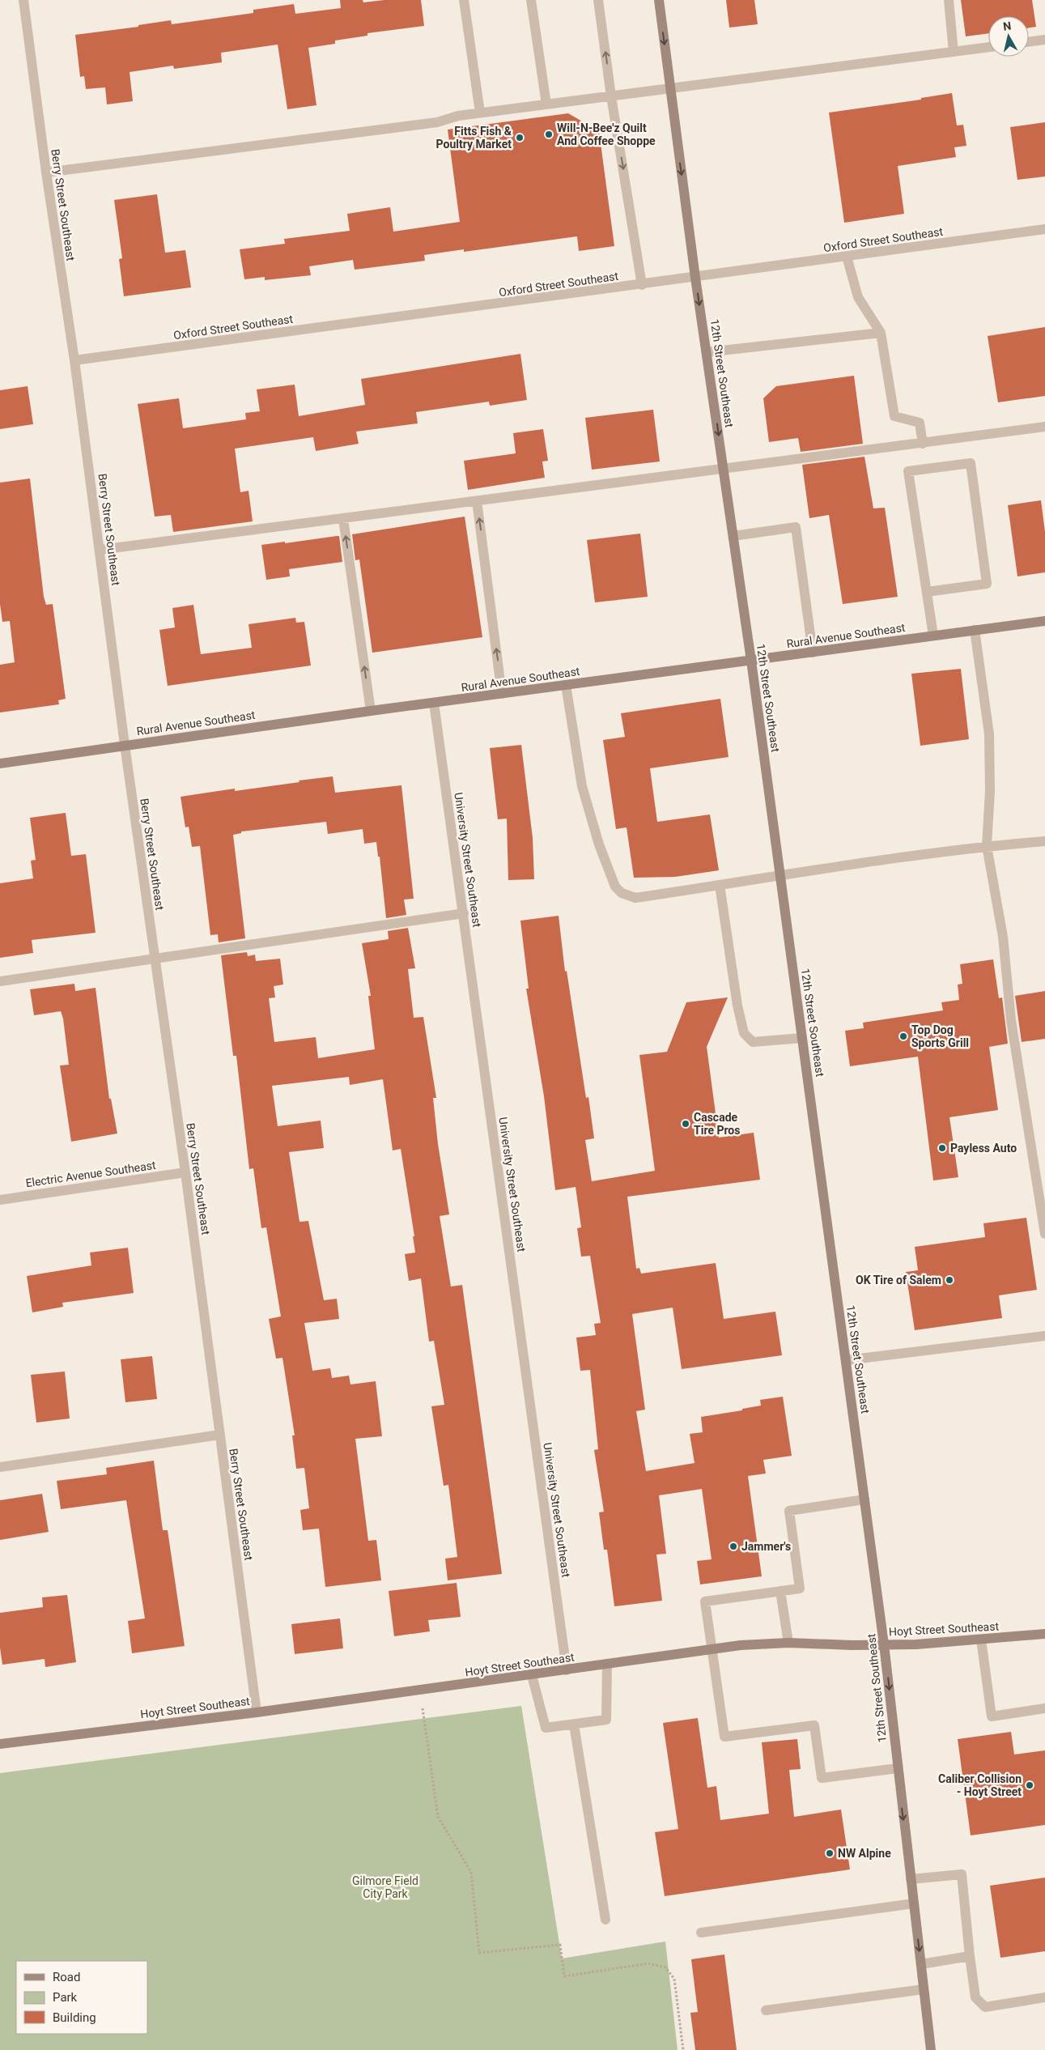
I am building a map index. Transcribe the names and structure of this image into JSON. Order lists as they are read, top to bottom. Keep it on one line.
{"streets":{"street":["Berry Street Southeast","Oxford Street Southeast","12th Street Southeast","Rural Avenue Southeast","University Street Southeast","Electric Avenue Southeast","Hoyt Street Southeast"]},"crossings":[["Berry Street Southeast","Oxford Street Southeast"],["Berry Street Southeast","Rural Avenue Southeast"],["Berry Street Southeast","Electric Avenue Southeast"],["Berry Street Southeast","Hoyt Street Southeast"],["Oxford Street Southeast","12th Street Southeast"],["12th Street Southeast","Rural Avenue Southeast"],["12th Street Southeast","Hoyt Street Southeast"],["Rural Avenue Southeast","University Street Southeast"],["University Street Southeast","Hoyt Street Southeast"]],"parks":["Gilmore Field City Park"],"places":["Will-N-Bee'z Quilt And Coffee Shoppe","Fitts Fish & Poultry Market","Top Dog Sports Grill","Cascade Tire Pros","Payless Auto","OK Tire of Salem","Jammer's","Caliber Collision - Hoyt Street","NW Alpine"],"legend":["Road","Park","Building"],"north":"top"}
